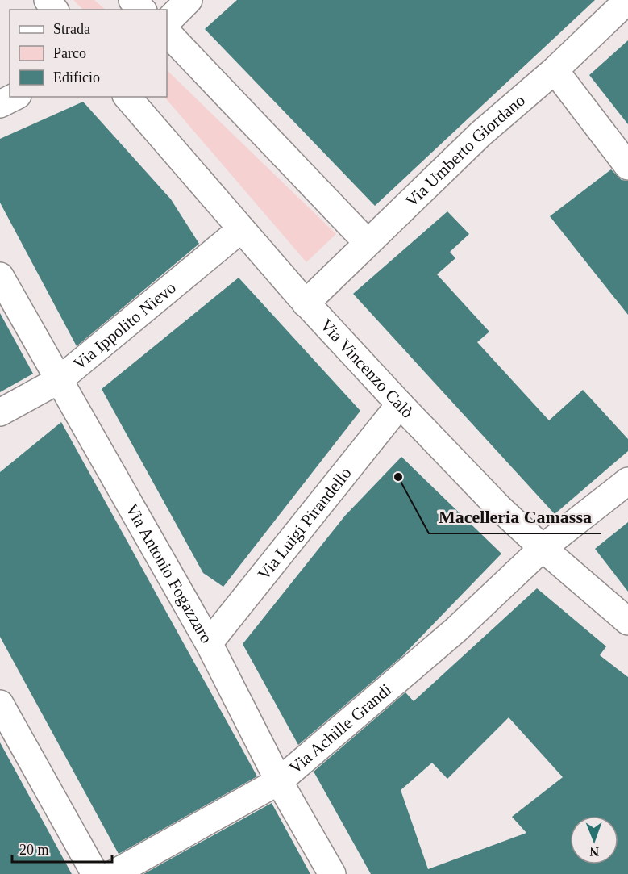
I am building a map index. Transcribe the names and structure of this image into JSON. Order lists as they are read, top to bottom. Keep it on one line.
{"streets":{"street":["Via Umberto Giordano","Via Ippolito Nievo","Via Vincenzo Calò","Via Luigi Pirandello","Via Antonio Fogazzaro","Via Achille Grandi"]},"crossings":[["Via Umberto Giordano","Via Vincenzo Calò"],["Via Ippolito Nievo","Via Vincenzo Calò"],["Via Ippolito Nievo","Via Antonio Fogazzaro"],["Via Vincenzo Calò","Via Luigi Pirandello"],["Via Vincenzo Calò","Via Achille Grandi"],["Via Luigi Pirandello","Via Antonio Fogazzaro"],["Via Antonio Fogazzaro","Via Achille Grandi"]],"places":["Macelleria Camassa"],"legend":["Strada","Parco","Edificio"],"scale_bar":"20 m","north":"bottom"}
